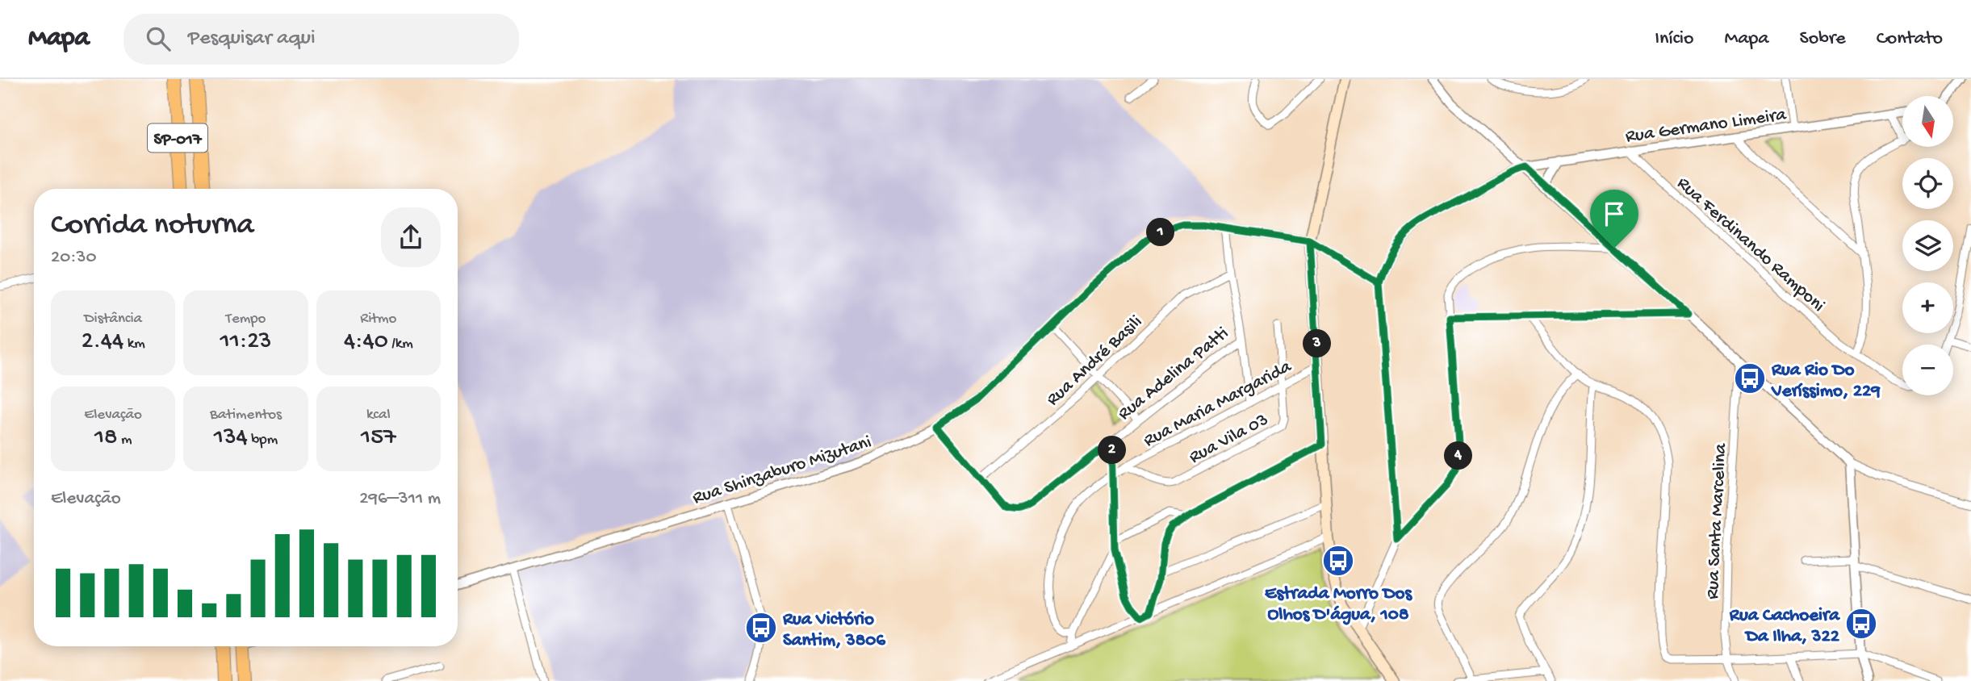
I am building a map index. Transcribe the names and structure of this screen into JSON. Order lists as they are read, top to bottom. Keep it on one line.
{"streets":{"highway":["SP-017"],"street":["Rua Germano Limeira","Rua Ferdinando Ramponi","Rua André Basili","Rua Adelina Patti","Rua Maria Margarida","Rua Vila 03","Rua Shinzaburo Mizutani","Rua Santa Marcelina"]},"crossings":[["Rua Germano Limeira","Rua Ferdinando Ramponi"],["Rua Germano Limeira","Rua Shinzaburo Mizutani"],["Rua André Basili","Rua Adelina Patti"],["Rua Adelina Patti","Rua Shinzaburo Mizutani"],["Rua Maria Margarida","Rua Vila 03"]],"places":{"bus stop":["Rua Rio Do Veríssimo, 229","Estrada Morro Dos Olhos D'água, 108","Rua Cachoeira Da Ilha, 322","Rua Victório Santim, 3806"]},"north":"bottom","page":{"header":"Mapa","search":"Pesquisar aqui","nav":["Início","Mapa","Sobre","Contato"],"map_buttons":["+","−"],"heading":["Corrida noturna","20:30"],"pins":["1","3","2","4"],"stats":[["Distância","2.44 km"],["Tempo","11:23"],["Ritmo","4:40 /km"],["Elevação","18 m"],["Batimentos","134 bpm"],["kcal","157"]],"chart":["Elevação","296–311 m"]}}
